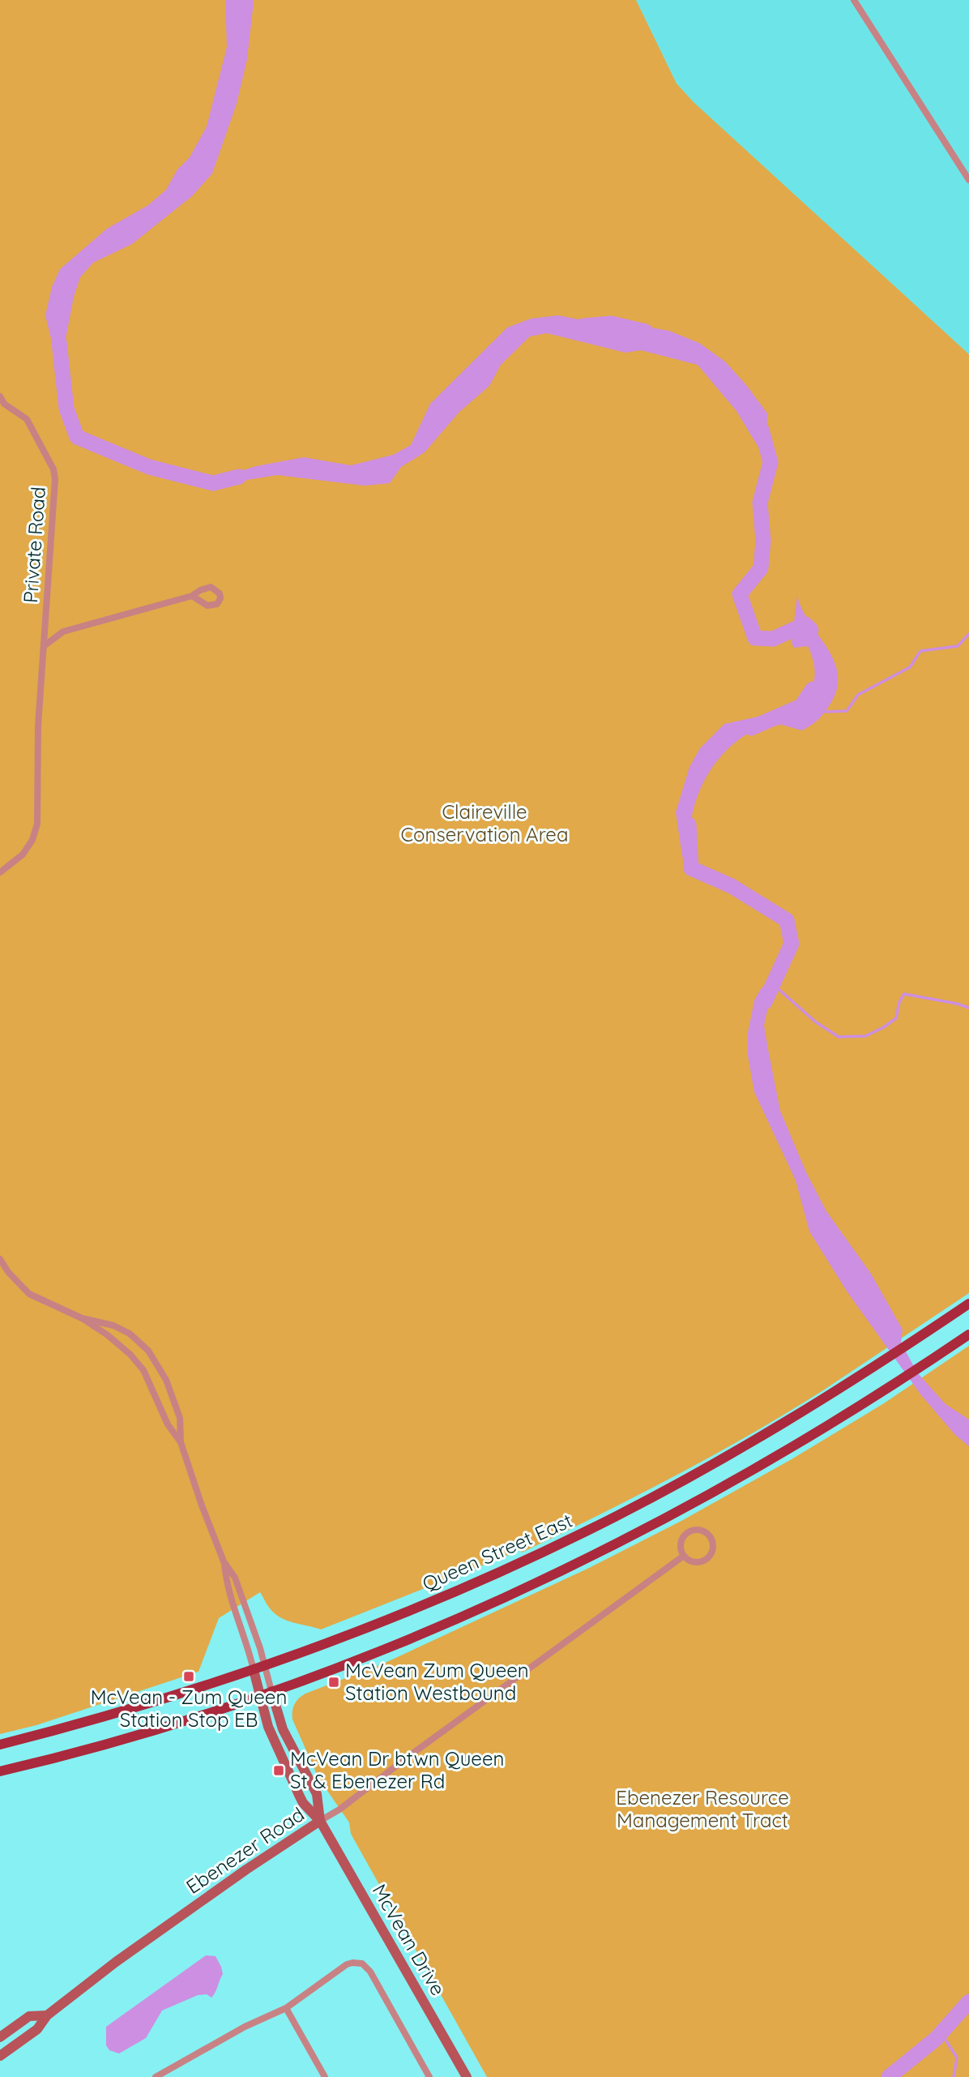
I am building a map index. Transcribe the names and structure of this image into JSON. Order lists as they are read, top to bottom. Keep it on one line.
{"streets":{"main road":["Queen Street East","Ebenezer Road","McVean Drive"],"street":["Private Road"]},"crossings":[["Queen Street East","McVean Drive"],["Ebenezer Road","McVean Drive"]],"parks":["Claireville Conservation Area","Ebenezer Resource Management Tract"],"places":{"transit":["McVean - Zum Queen Station Stop EB","McVean Zum Queen Station Westbound","McVean Dr btwn Queen St & Ebenezer Rd"]}}
